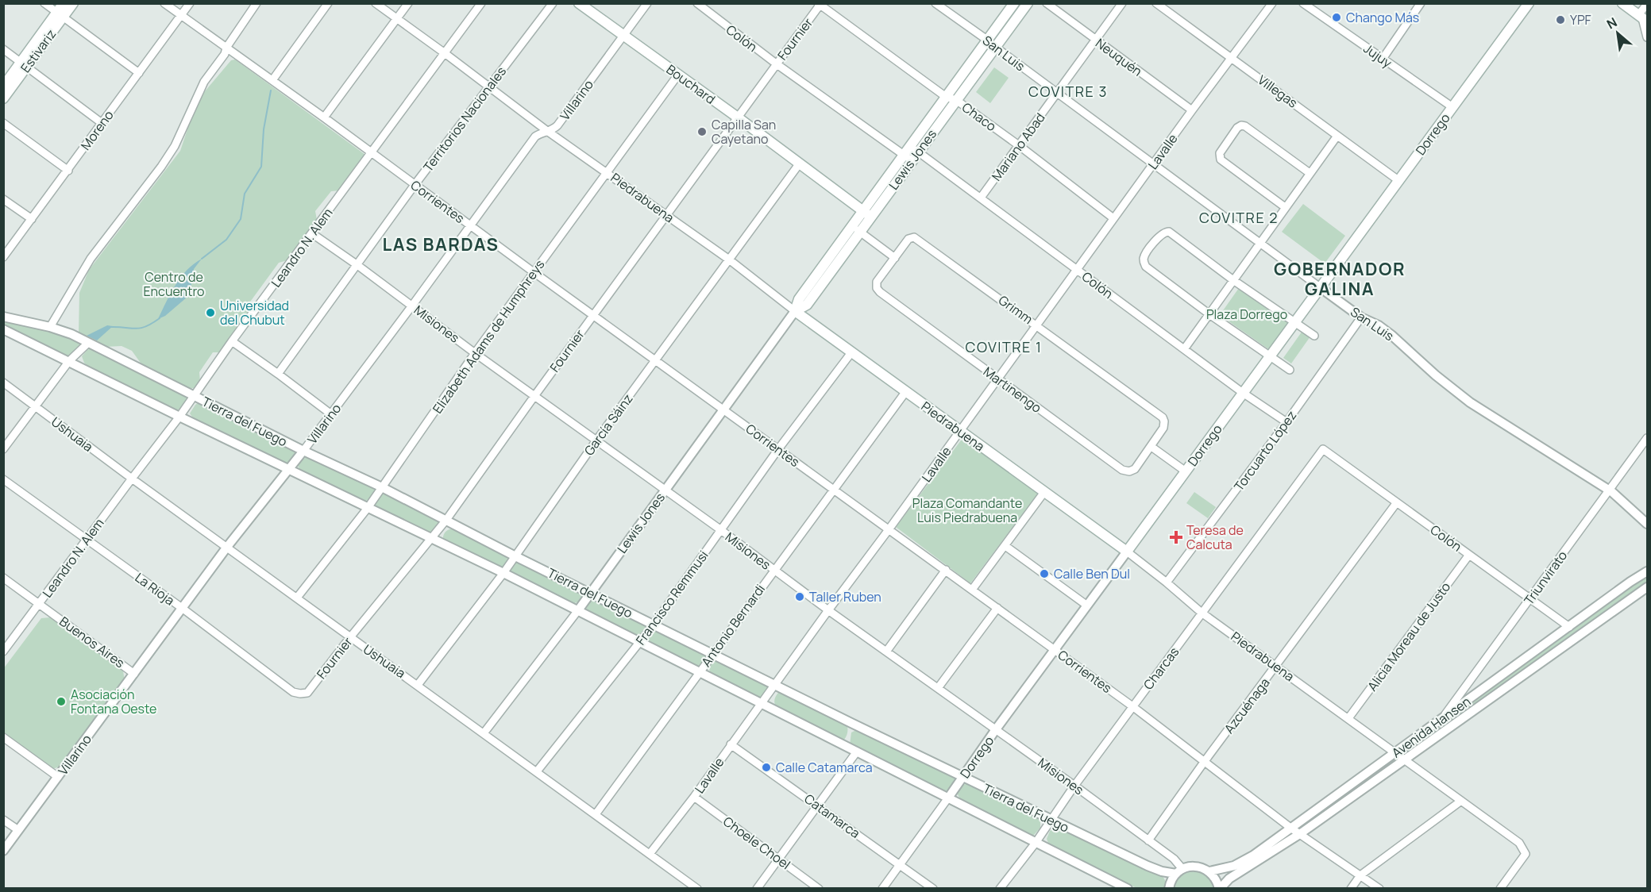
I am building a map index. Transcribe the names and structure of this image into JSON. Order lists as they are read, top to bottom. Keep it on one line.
{"streets":{"main road":["Estivariz","Bouchard","Dorrego","Lewis Jones","Piedrabuena"],"street":["Colón","Fournier","San Luis","Jujuy","Neuquén","Villegas","Villarino","Chaco","Territorios Nacionales","Moreno","Mariano Abad","Lavalle","Corrientes","Leandro N. Alem","Grimm","Misiones","Elizabeth Adams de Humphreys","Martinengo","Tierra del Fuego","García Sáinz","Ushuaia","Torcuarto López","Triunvirato","La Rioja","Francisco Remmusi","Antonio Bernardi","Alicia Moreau de Justo","Buenos Aires","Charcas","Azcuénaga","Avenida Hansen","Catamarca","Choele Choel"]},"crossings":[["Colón","Fournier"],["Colón","Dorrego"],["Colón","Mariano Abad"],["Colón","Lavalle"],["Colón","Lewis Jones"],["Colón","Torcuarto López"],["Colón","Triunvirato"],["Colón","Alicia Moreau de Justo"],["Colón","Charcas"],["Colón","Azcuénaga"],["Colón","Avenida Hansen"],["Fournier","Bouchard"],["Fournier","Chaco"],["Fournier","Piedrabuena"],["Fournier","Corrientes"],["Fournier","Misiones"],["Fournier","Tierra del Fuego"],["Fournier","Ushuaia"],["Fournier","La Rioja"],["San Luis","Dorrego"],["San Luis","Mariano Abad"],["San Luis","Lavalle"],["San Luis","Lewis Jones"],["San Luis","Torcuarto López"],["San Luis","Triunvirato"],["Jujuy","Dorrego"],["Neuquén","Mariano Abad"],["Neuquén","Lavalle"],["Bouchard","Villarino"],["Bouchard","Lewis Jones"],["Bouchard","Elizabeth Adams de Humphreys"],["Bouchard","García Sáinz"],["Villegas","Dorrego"],["Villegas","Lavalle"],["Villarino","Piedrabuena"],["Villarino","Corrientes"],["Villarino","Misiones"],["Villarino","Tierra del Fuego"],["Villarino","Ushuaia"],["Villarino","La Rioja"],["Villarino","Buenos Aires"],["Chaco","Mariano Abad"],["Chaco","Lavalle"],["Chaco","Lewis Jones"],["Territorios Nacionales","Piedrabuena"],["Territorios Nacionales","Corrientes"],["Territorios Nacionales","Misiones"],["Moreno","Corrientes"],["Dorrego","Piedrabuena"],["Dorrego","Corrientes"],["Dorrego","Misiones"],["Dorrego","Tierra del Fuego"],["Dorrego","Catamarca"],["Lavalle","Piedrabuena"],["Lavalle","Corrientes"],["Lavalle","Grimm"],["Lavalle","Misiones"],["Lavalle","Martinengo"],["Lavalle","Tierra del Fuego"],["Lavalle","Ushuaia"],["Lavalle","Catamarca"],["Lavalle","Choele Choel"],["Lewis Jones","Piedrabuena"],["Lewis Jones","Corrientes"],["Lewis Jones","Misiones"],["Lewis Jones","Tierra del Fuego"],["Lewis Jones","Ushuaia"],["Piedrabuena","Leandro N. Alem"],["Piedrabuena","Elizabeth Adams de Humphreys"],["Piedrabuena","García Sáinz"],["Piedrabuena","Torcuarto López"],["Piedrabuena","Francisco Remmusi"],["Piedrabuena","Antonio Bernardi"],["Piedrabuena","Alicia Moreau de Justo"],["Piedrabuena","Charcas"],["Piedrabuena","Azcuénaga"],["Piedrabuena","Avenida Hansen"],["Corrientes","Leandro N. Alem"],["Corrientes","Elizabeth Adams de Humphreys"],["Corrientes","García Sáinz"],["Corrientes","Francisco Remmusi"],["Corrientes","Antonio Bernardi"],["Corrientes","Charcas"],["Corrientes","Azcuénaga"],["Corrientes","Avenida Hansen"],["Leandro N. Alem","Misiones"],["Leandro N. Alem","Tierra del Fuego"],["Leandro N. Alem","Ushuaia"],["Leandro N. Alem","La Rioja"],["Leandro N. Alem","Buenos Aires"],["Grimm","Martinengo"],["Misiones","Elizabeth Adams de Humphreys"],["Misiones","Tierra del Fuego"],["Misiones","García Sáinz"],["Misiones","Francisco Remmusi"],["Misiones","Antonio Bernardi"],["Misiones","Charcas"],["Misiones","Azcuénaga"],["Elizabeth Adams de Humphreys","Tierra del Fuego"],["Elizabeth Adams de Humphreys","Ushuaia"],["Tierra del Fuego","García Sáinz"],["Tierra del Fuego","Francisco Remmusi"],["Tierra del Fuego","Antonio Bernardi"],["Tierra del Fuego","Charcas"],["Tierra del Fuego","Avenida Hansen"],["García Sáinz","Ushuaia"],["Ushuaia","Francisco Remmusi"],["Ushuaia","Antonio Bernardi"],["Triunvirato","Avenida Hansen"]],"districts":["COVITRE 3","COVITRE 2","LAS BARDAS","GOBERNADOR GALINA","COVITRE 1"],"parks":["Centro de Encuentro","Plaza Dorrego","Plaza Comandante Luis Piedrabuena"],"places":{"other":["Chango Más","YPF","Capilla San Cayetano","Universidad del Chubut","Calle Ben Dul","Taller Ruben","Asociación Fontana Oeste","Calle Catamarca"],"health":["Teresa de Calcuta"]},"north":"top left"}
